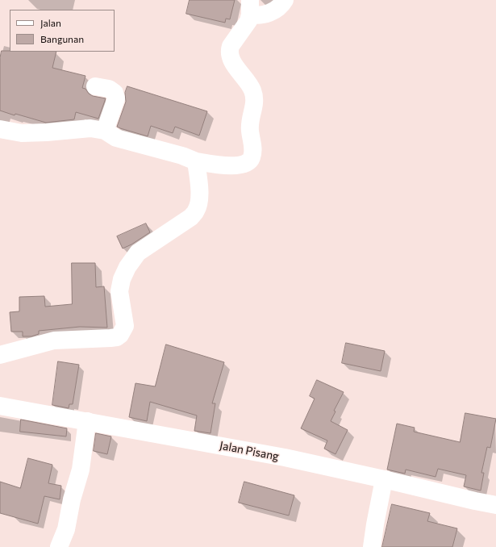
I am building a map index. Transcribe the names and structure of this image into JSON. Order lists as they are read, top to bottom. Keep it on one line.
{"streets":{"street":["Jalan Pisang"]},"legend":["Jalan","Bangunan"]}
